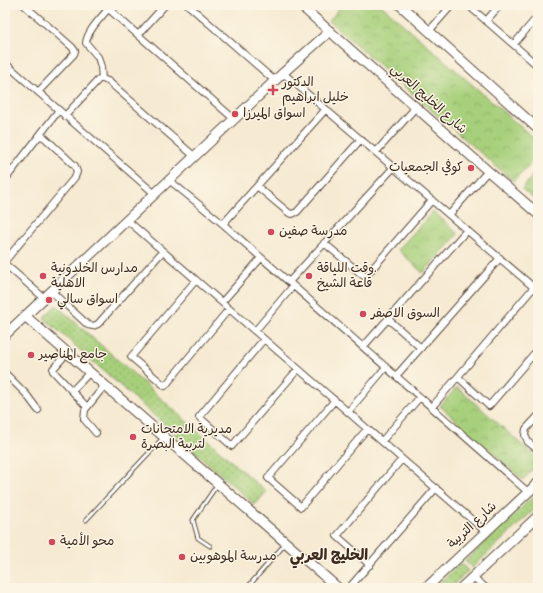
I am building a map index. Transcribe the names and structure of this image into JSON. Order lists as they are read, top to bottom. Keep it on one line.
{"streets":{"street":["شارع الخليج العربي","شارع التربية"]},"districts":["الخليج العربي"],"places":{"health":["الدكتور خليل ابراهيم"],"other":["اسواق الميرزا","كوفي الجمعيات","مدرسة صفين","مدارس الخلدونية الاهلية","وقت اللياقة. قاعة الشيخ","اسواق سالي","السوق الاصفر","جامع المناصير","مديرية الامتحانات لتربية البصرة","محو الأمية","مدرسة الموهوبين"]}}
